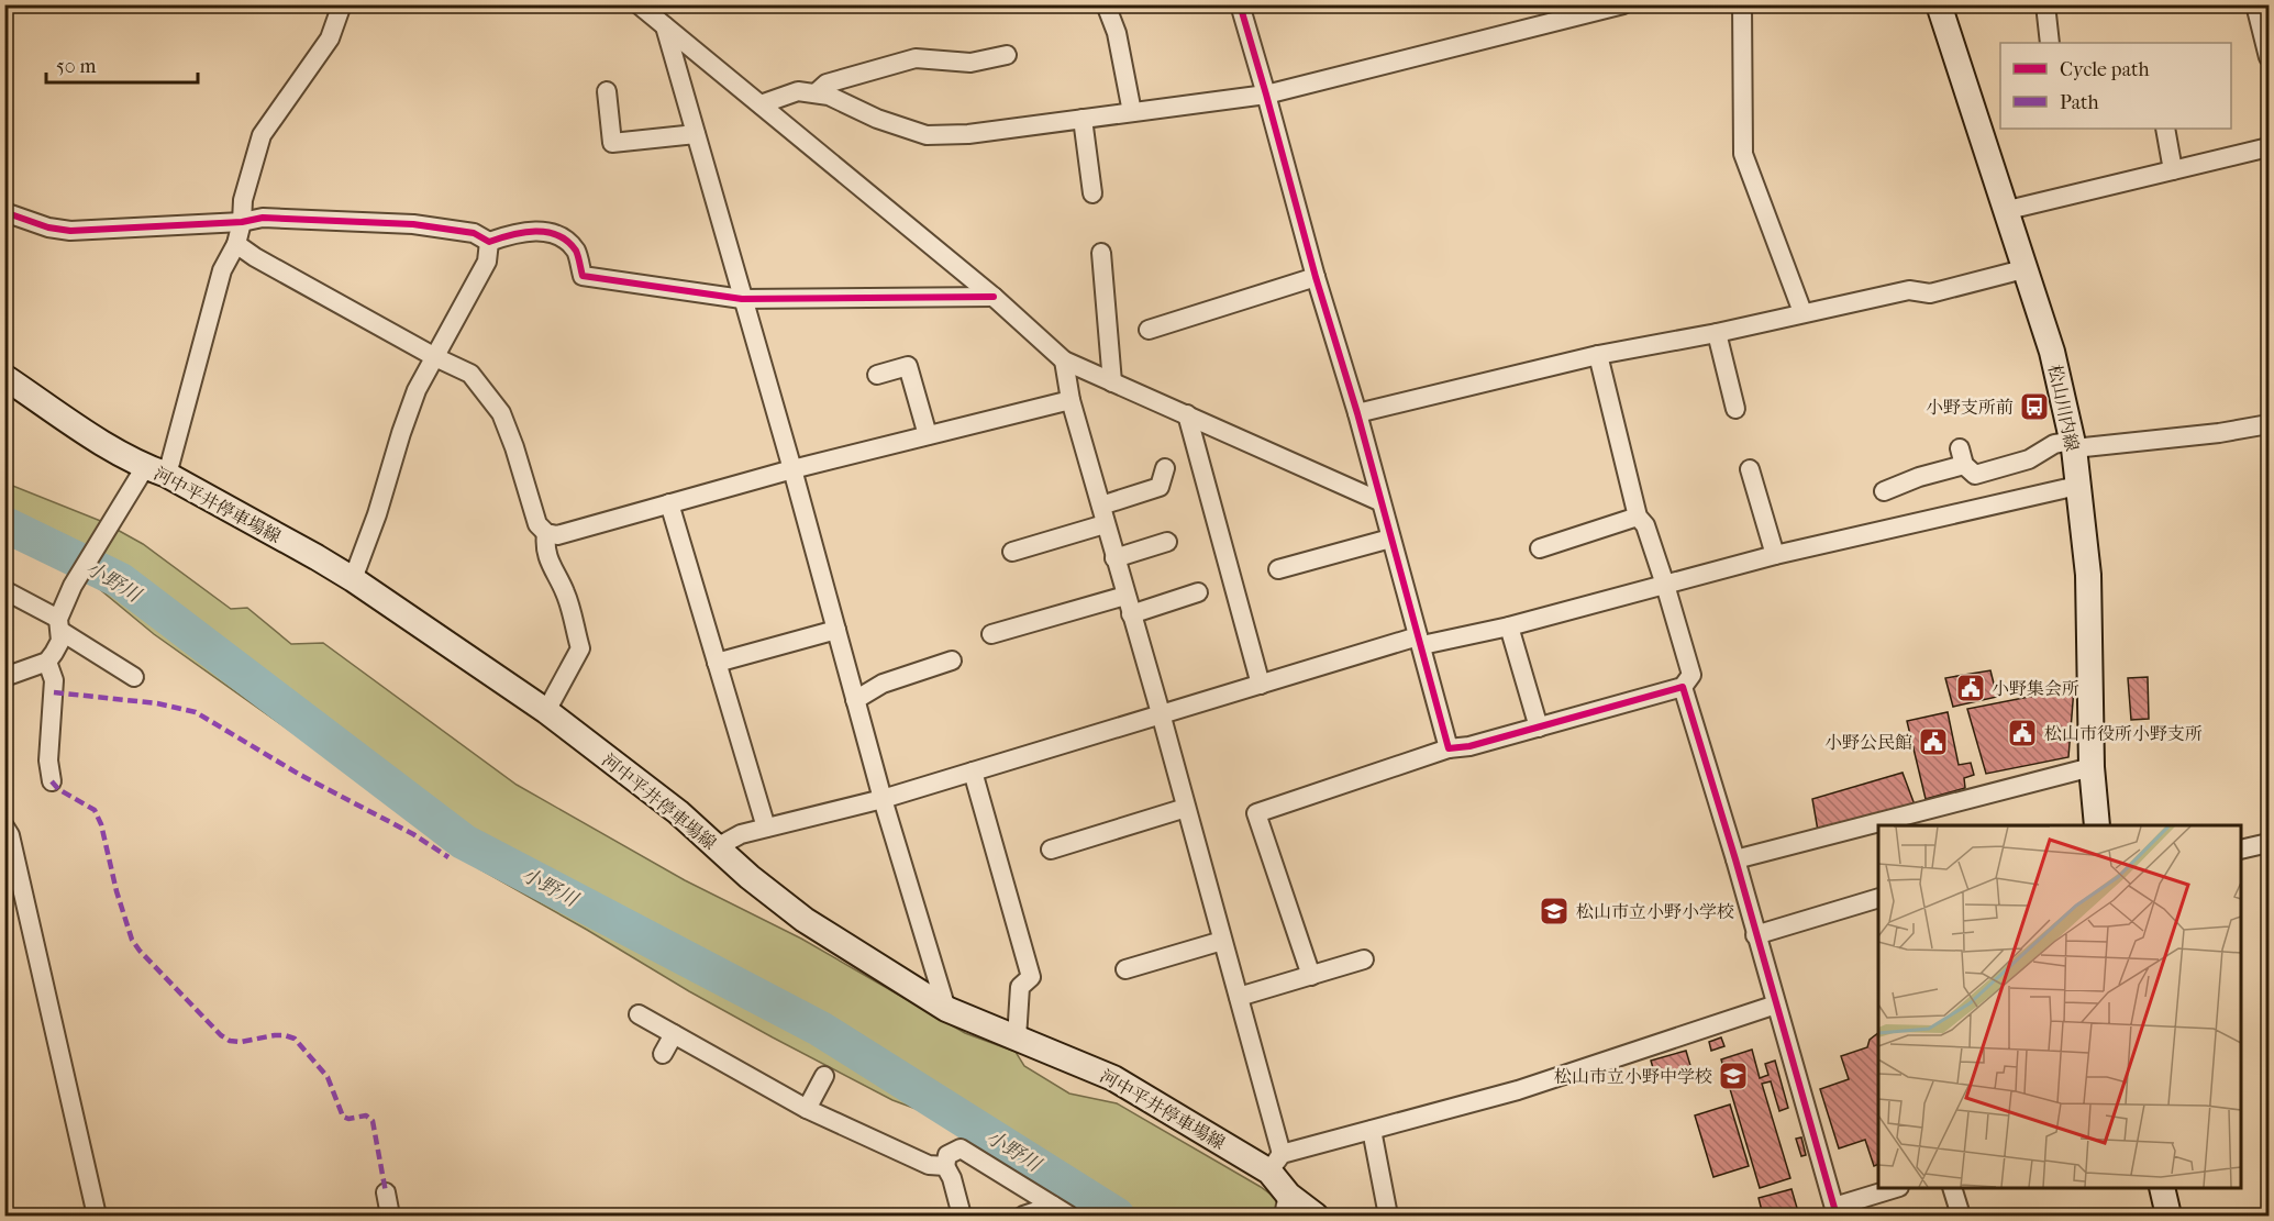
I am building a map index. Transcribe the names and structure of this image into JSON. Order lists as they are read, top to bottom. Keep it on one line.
{"streets":{"main road":["松山川内線","河中平井停車場線"]},"water":["小野川"],"places":{"bus stop":["小野支所前"],"public building":["小野集会所","松山市役所小野支所","小野公民館"],"school or university":["松山市立小野小学校","松山市立小野中学校"]},"legend":["Cycle path","Path"],"scale_bar":"50 m"}
